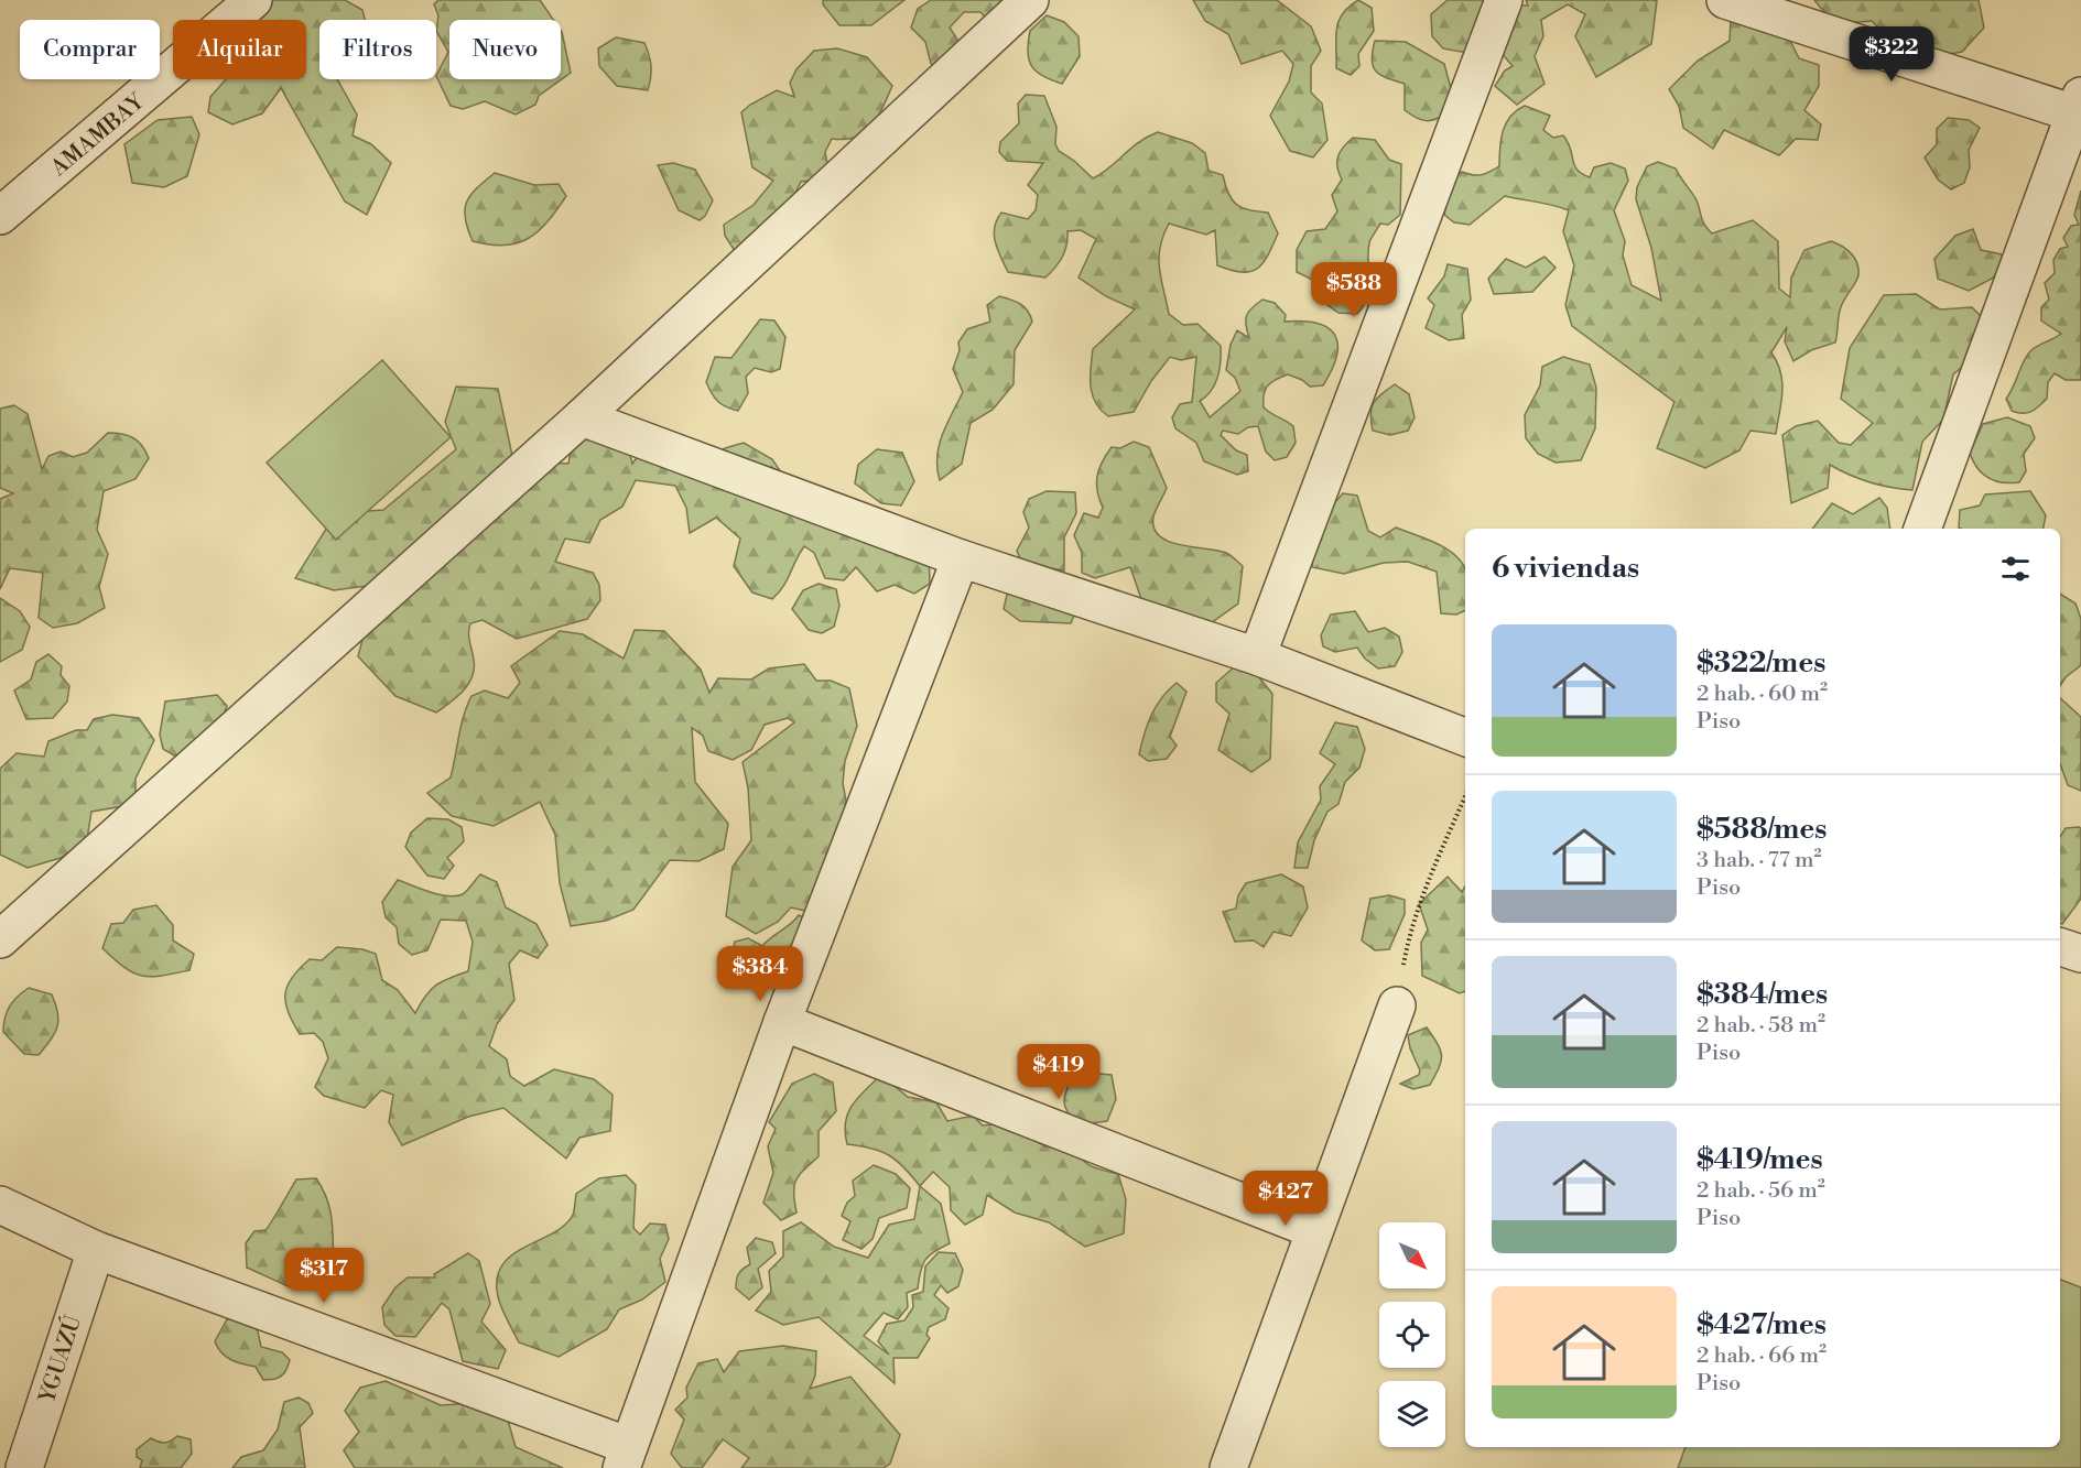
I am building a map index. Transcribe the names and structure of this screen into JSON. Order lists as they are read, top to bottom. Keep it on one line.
{"streets":{"street":["AMAMBAY","YGUAZÚ"]},"north":"bottom right","page":{"chip":["Comprar","Alquilar","Filtros","Nuevo"],"price":["$322","$588","$384","$419","$427","$317"],"heading":"6 viviendas","list":[{"name":"$322/mes","note":"2 hab. · 60 m² · Piso"},{"name":"$588/mes","note":"3 hab. · 77 m² · Piso"},{"name":"$384/mes","note":"2 hab. · 58 m² · Piso"},{"name":"$419/mes","note":"2 hab. · 56 m² · Piso"},{"name":"$427/mes","note":"2 hab. · 66 m² · Piso"}]}}
